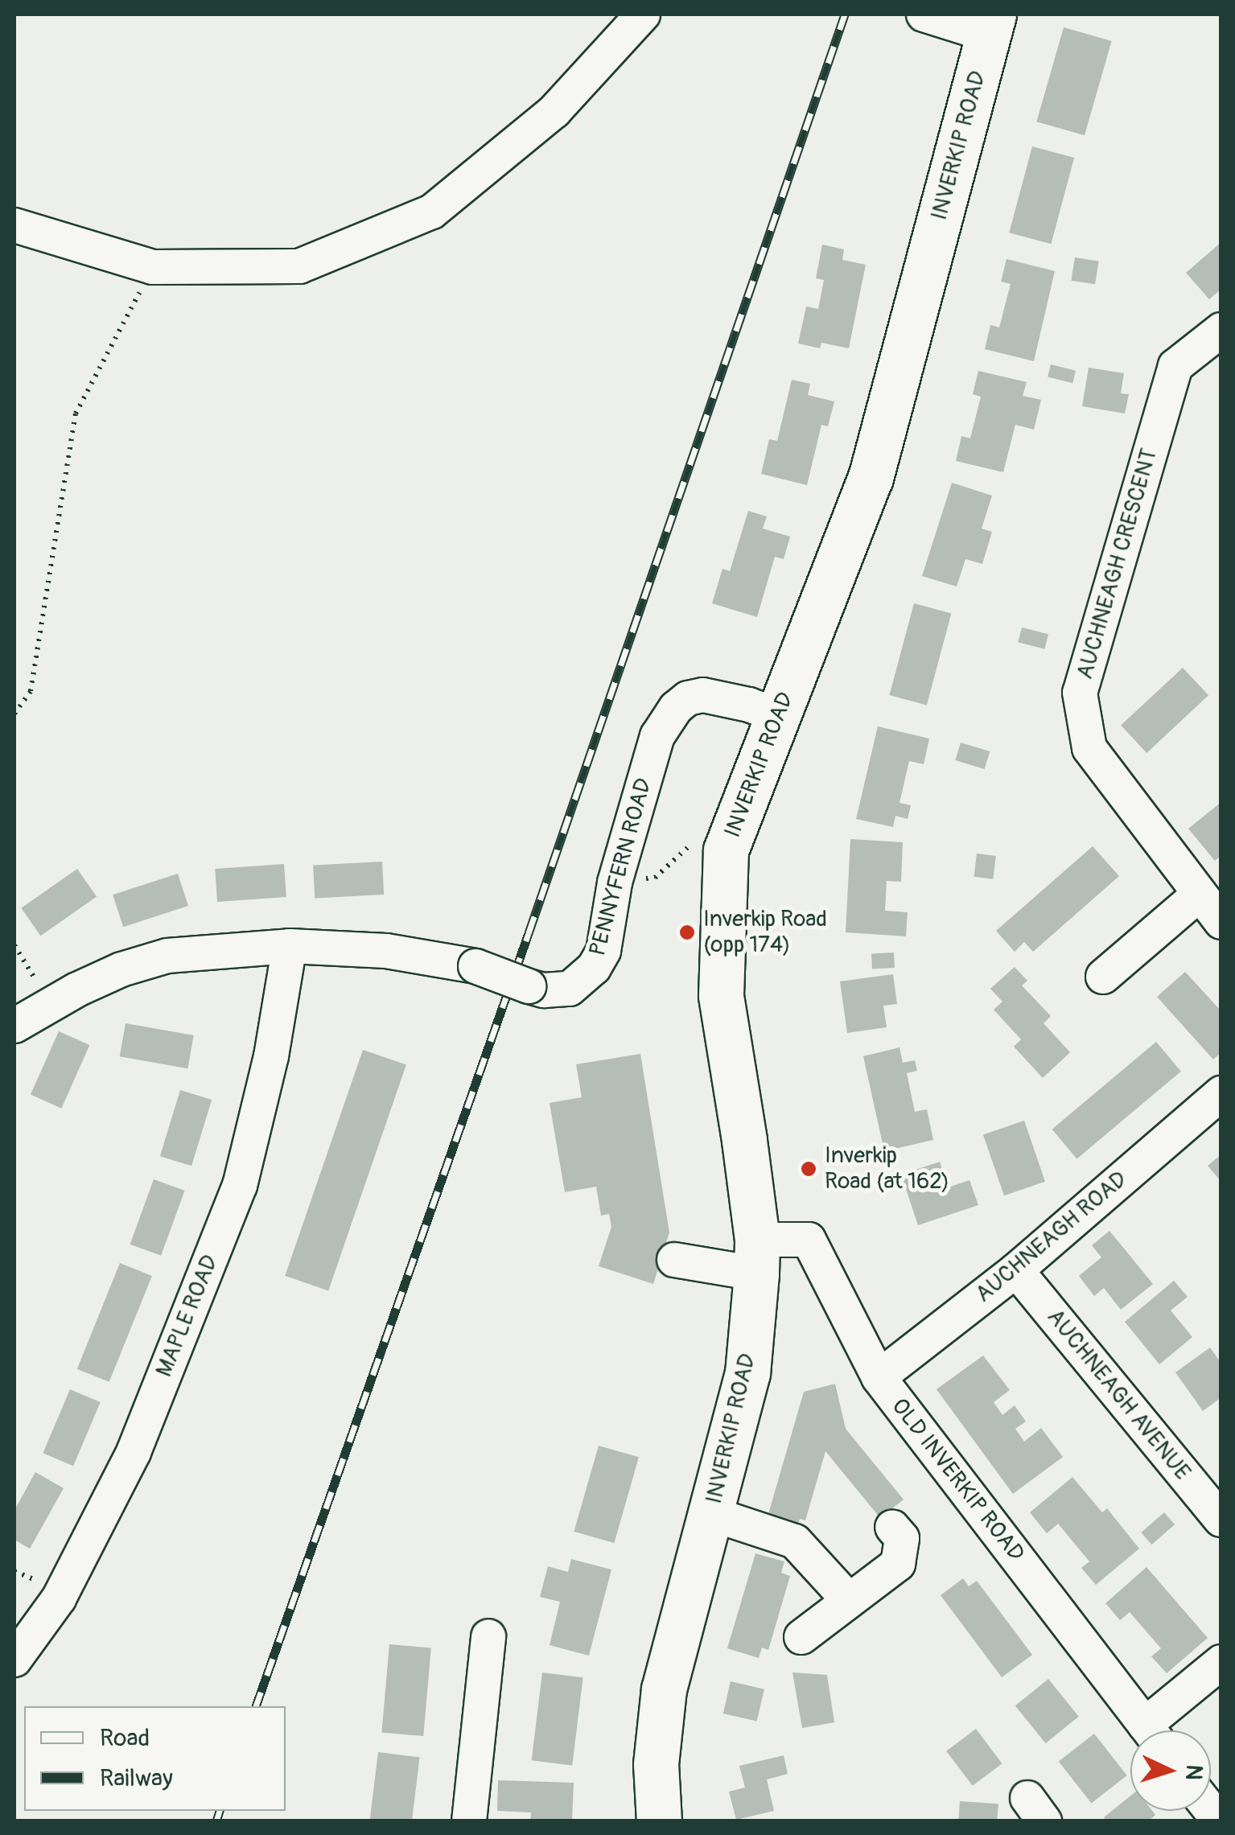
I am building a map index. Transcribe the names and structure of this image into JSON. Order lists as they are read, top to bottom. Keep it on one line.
{"streets":{"highway":["INVERKIP ROAD"],"street":["AUCHNEAGH CRESCENT","PENNYFERN ROAD","AUCHNEAGH ROAD","MAPLE ROAD","AUCHNEAGH AVENUE","OLD INVERKIP ROAD"]},"crossings":[["INVERKIP ROAD","PENNYFERN ROAD"],["INVERKIP ROAD","OLD INVERKIP ROAD"],["PENNYFERN ROAD","MAPLE ROAD"],["AUCHNEAGH ROAD","AUCHNEAGH AVENUE"],["AUCHNEAGH ROAD","OLD INVERKIP ROAD"]],"places":["Inverkip Road (opp 174)","Inverkip Road (at 162)"],"legend":["Road","Railway"],"north":"right"}
